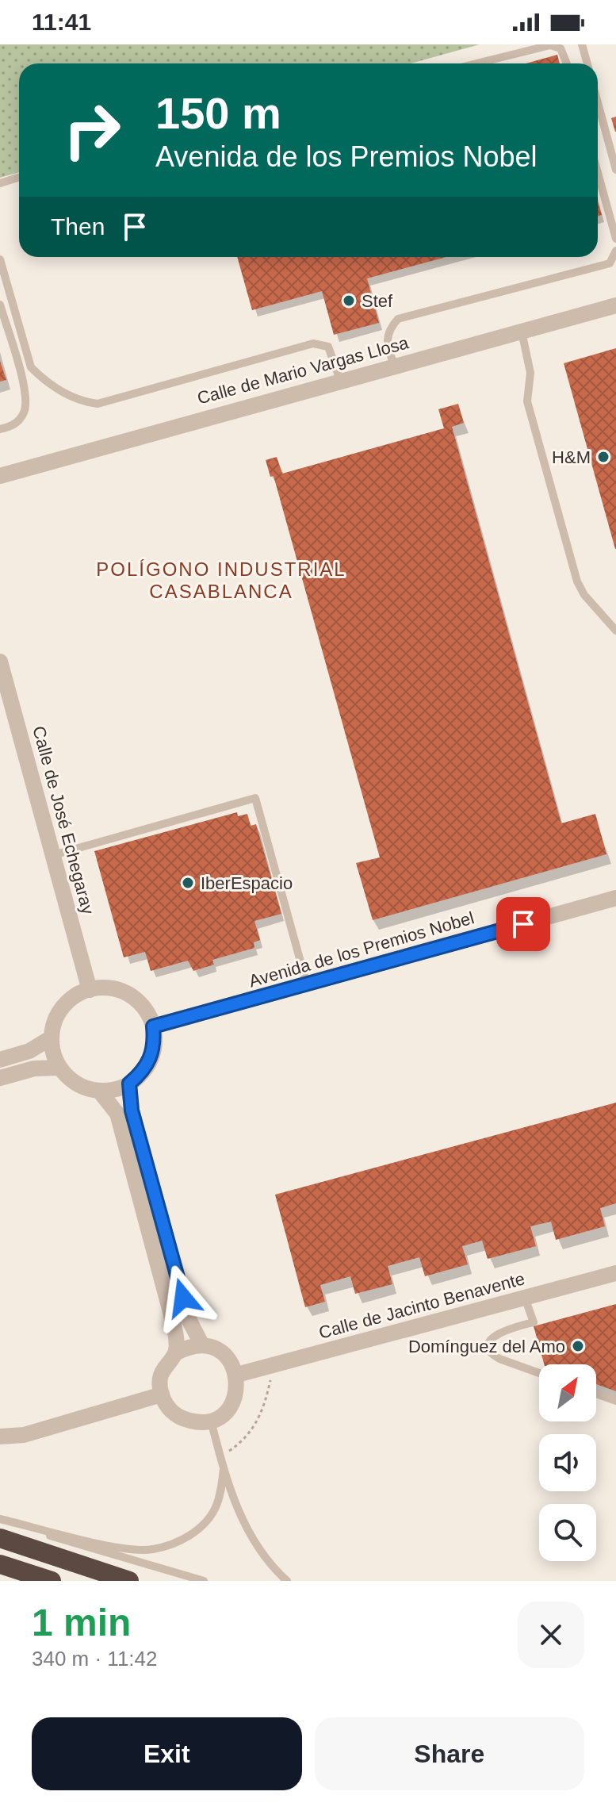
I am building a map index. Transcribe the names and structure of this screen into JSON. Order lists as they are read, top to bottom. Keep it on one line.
{"streets":{"street":["Calle de Mario Vargas Llosa","Calle de José Echegaray","Avenida de los Premios Nobel","Calle de Jacinto Benavente"]},"crossings":[["Calle de José Echegaray","Avenida de los Premios Nobel"]],"districts":["POLÍGONO INDUSTRIAL CASABLANCA"],"places":["Stef","H&M","IberEspacio","Domínguez del Amo"],"north":"top right","page":{"status":"11:41","turn":["150 m","Avenida de los Premios Nobel"],"then":"Then","heading":["1 min","340 m · 11:42"],"buttons":["Exit","Share"]}}
